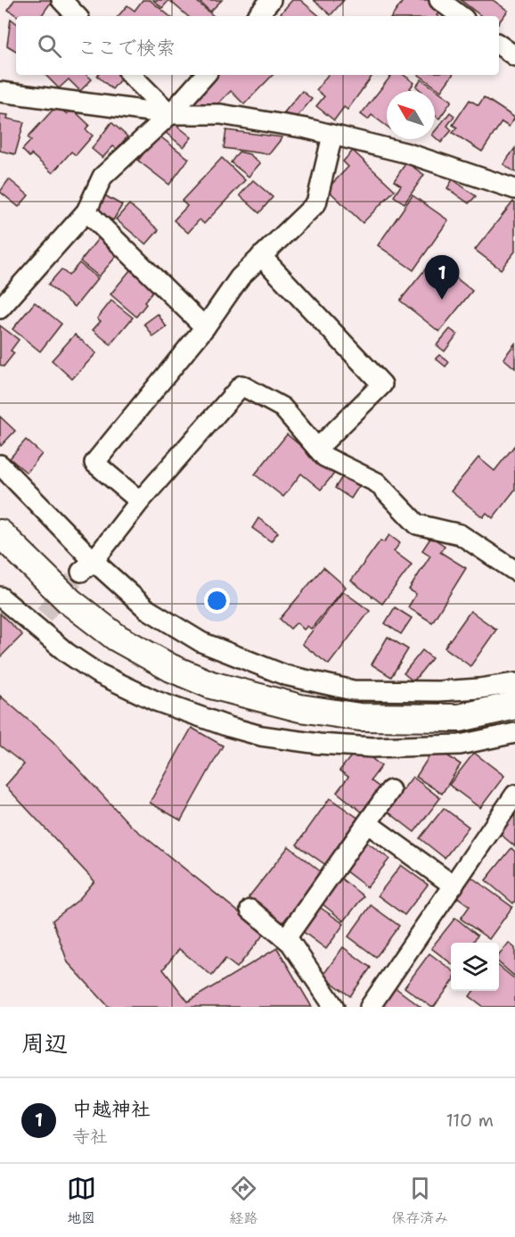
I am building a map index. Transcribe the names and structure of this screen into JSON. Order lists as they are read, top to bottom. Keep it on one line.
{"north":"top left","page":{"search":"ここで検索","pins":"1","heading":"周辺","list":[{"mark":"1","name":"中越神社","note":"寺社","value":"110 m"}],"nav":["地図","経路","保存済み"]}}
